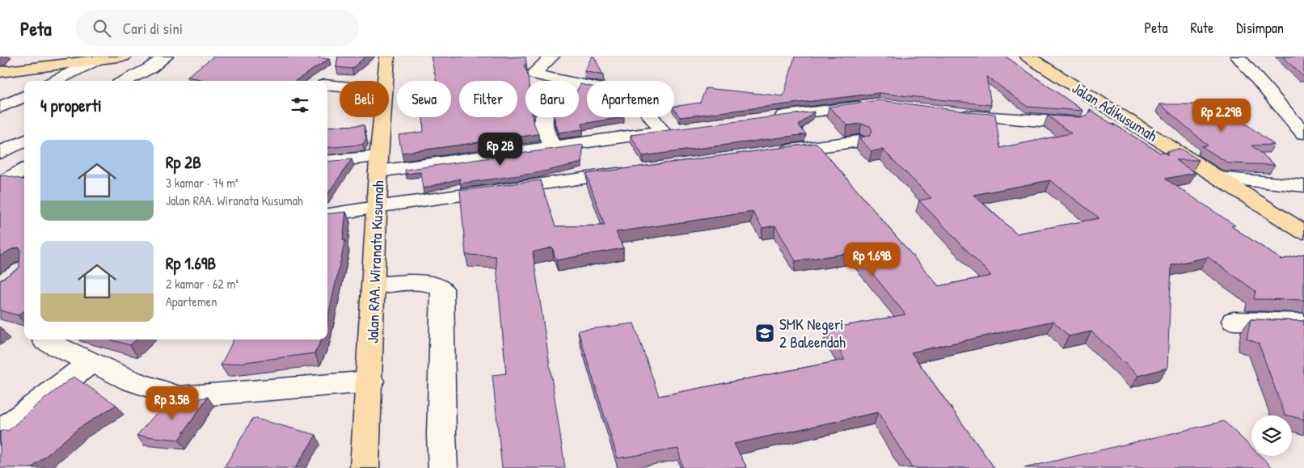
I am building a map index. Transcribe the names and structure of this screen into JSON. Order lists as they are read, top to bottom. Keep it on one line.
{"streets":{"main road":["Jalan Adikusumah","Jalan RAA. Wiranata Kusumah"]},"places":{"school or university":["SMK Negeri 2 Baleendah"]},"page":{"header":"Peta","search":"Cari di sini","nav":["Peta","Rute","Disimpan"],"chip":["Beli","Sewa","Filter","Baru","Apartemen"],"heading":"4 properti","price":["Rp 2.29B","Rp 2B","Rp 1.69B","Rp 3.5B"],"list":[{"name":"Rp 2B","note":"3 kamar · 74 m² · Jalan RAA. Wiranata Kusumah"},{"name":"Rp 1.69B","note":"2 kamar · 62 m² · Apartemen"}]}}
